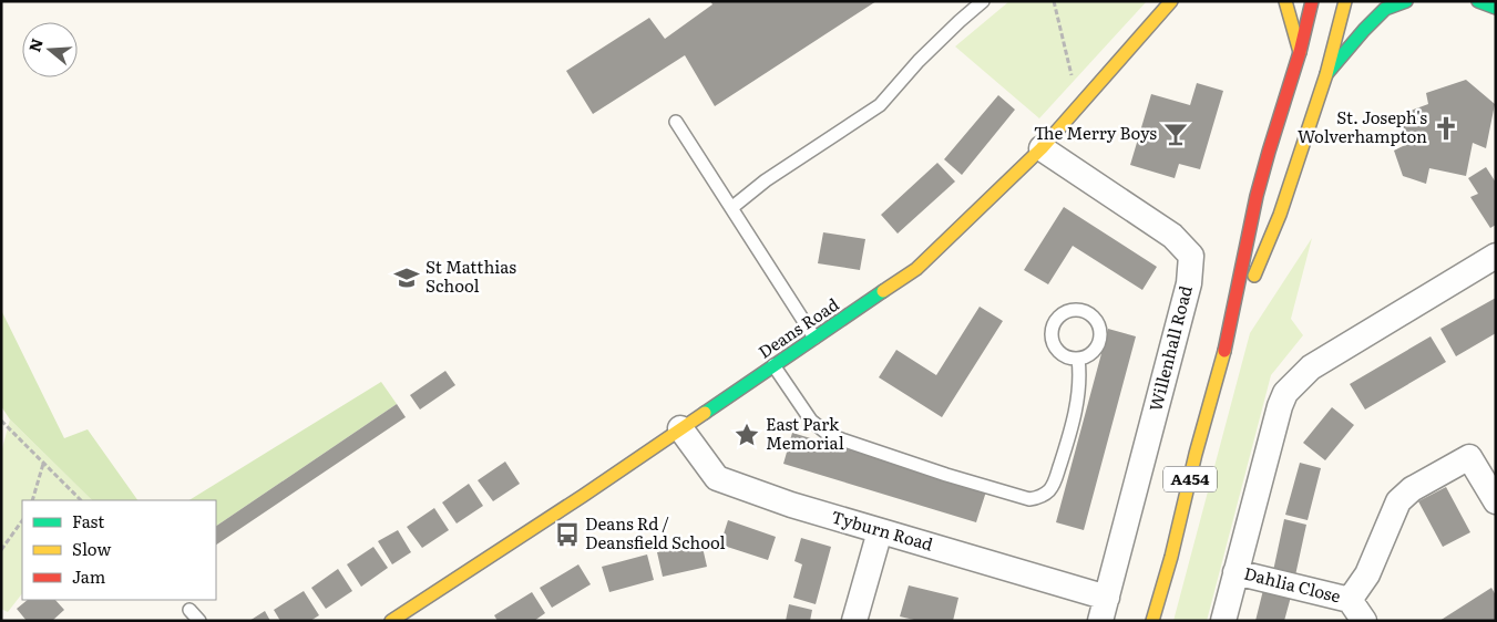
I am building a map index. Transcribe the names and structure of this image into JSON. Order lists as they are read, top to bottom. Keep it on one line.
{"streets":{"main road":["Deans Road","A454"],"street":["Willenhall Road","Tyburn Road","Dahlia Close"]},"crossings":[["Deans Road","Willenhall Road"],["Deans Road","Tyburn Road"],["Willenhall Road","Tyburn Road"]],"places":{"church":["St. Joseph's Wolverhampton"],"bar":["The Merry Boys"],"school or university":["St Matthias School"],"place":["East Park Memorial"],"bus stop":["Deans Rd / Deansfield School"]},"legend":["Fast","Slow","Jam"],"north":"left"}
